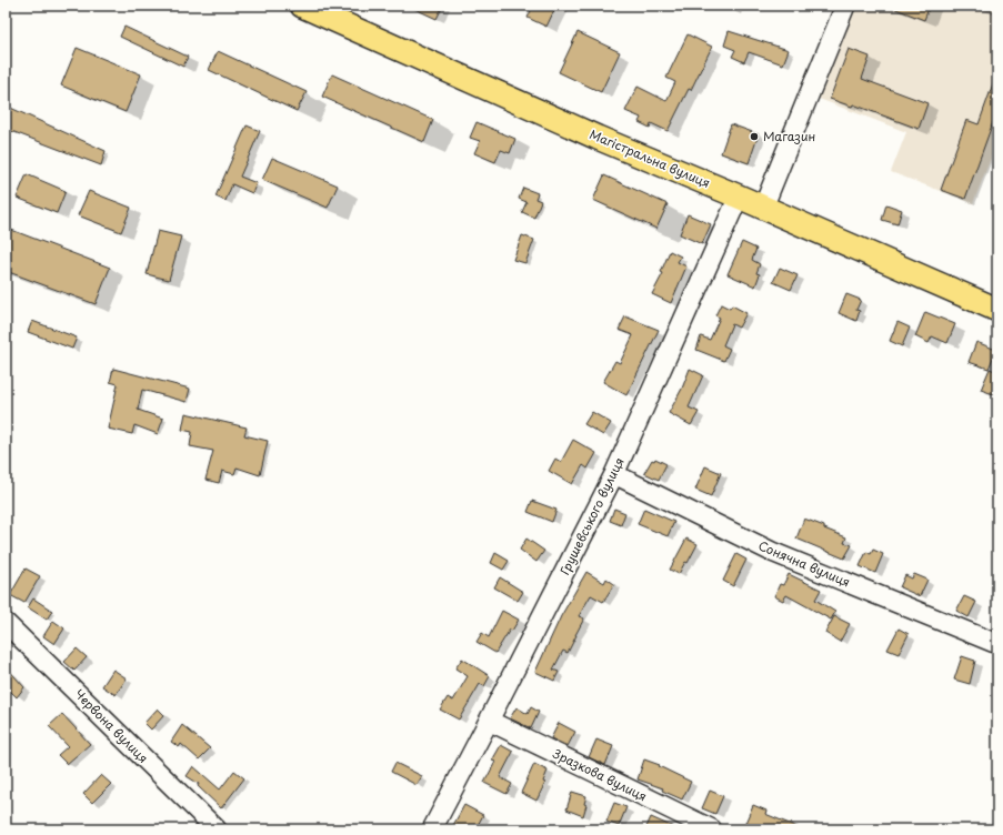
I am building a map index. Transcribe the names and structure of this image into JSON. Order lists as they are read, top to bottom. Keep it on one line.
{"streets":{"main road":["Магістральна вулиця"],"street":["Грушевського вулиця","Сонячна вулиця","Червона вулиця","Зразкова вулиця"]},"crossings":[["Магістральна вулиця","Грушевського вулиця"],["Грушевського вулиця","Сонячна вулиця"],["Грушевського вулиця","Зразкова вулиця"]],"places":["Магазин"]}
